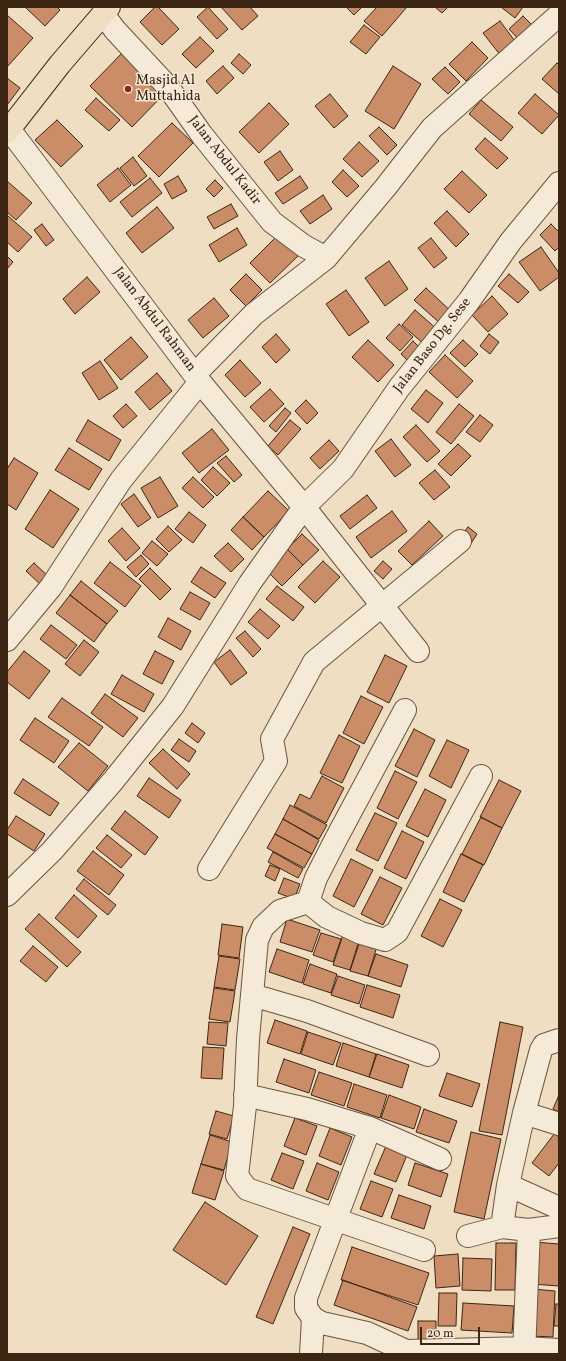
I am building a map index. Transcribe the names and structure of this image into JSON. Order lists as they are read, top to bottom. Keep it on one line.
{"streets":{"street":["Jalan Abdul Kadir","Jalan Abdul Rahman","Jalan Baso Dg. Sese"]},"crossings":[["Jalan Abdul Rahman","Jalan Baso Dg. Sese"]],"places":["Masjid Al Muttahida"],"scale_bar":"20 m"}
